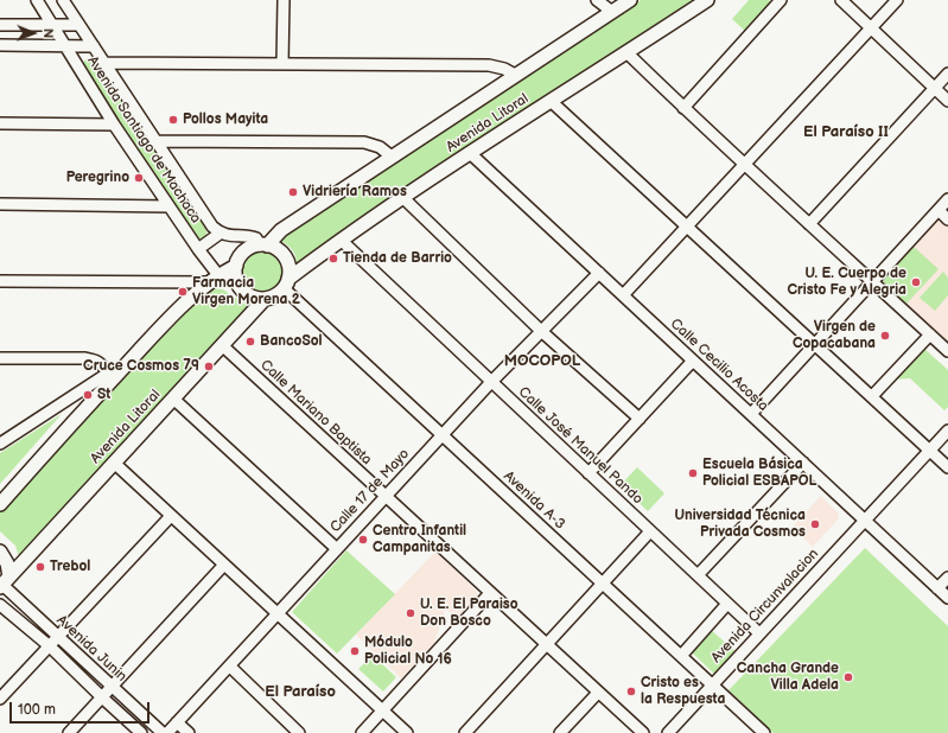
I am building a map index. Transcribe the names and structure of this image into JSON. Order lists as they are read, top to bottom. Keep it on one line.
{"streets":{"main road":["Avenida Litoral"],"street":["Avenida Santiago de Machaca","Calle Cecilio Acosta","Calle Mariano Baptista","Calle José Manuel Pando","Calle 17 de Mayo","Avenida A-3","Avenida Circunvalacion","Avenida Junin"]},"crossings":[["Avenida Litoral","Calle Cecilio Acosta"],["Avenida Litoral","Calle Mariano Baptista"],["Avenida Litoral","Calle José Manuel Pando"],["Avenida Litoral","Avenida A-3"],["Avenida Litoral","Avenida Junin"],["Calle Cecilio Acosta","Calle 17 de Mayo"],["Calle Cecilio Acosta","Avenida Circunvalacion"],["Calle Mariano Baptista","Calle 17 de Mayo"],["Calle José Manuel Pando","Calle 17 de Mayo"],["Calle José Manuel Pando","Avenida Circunvalacion"],["Calle 17 de Mayo","Avenida A-3"],["Avenida A-3","Avenida Circunvalacion"]],"districts":["El Paraíso II","MOCOPOL","El Paraíso"],"places":["Pollos Mayita","Peregrino","Vidriería Ramos","Tienda de Barrio","U. E. Cuerpo de Cristo Fe y Alegria","Farmacia Virgen Morena 2","Virgen de Copacabana","BancoSol","Cruce Cosmos 79","St","Escuela Básica Policial ESBAPOL","Universidad Técnica Privada Cosmos","Centro Infantil Campanitas","Trebol","U. E. El Paraiso Don Bosco","Módulo Policial No 16","Cancha Grande Villa Adela","Cristo es la Respuesta"],"scale_bar":"100 m","north":"right"}
